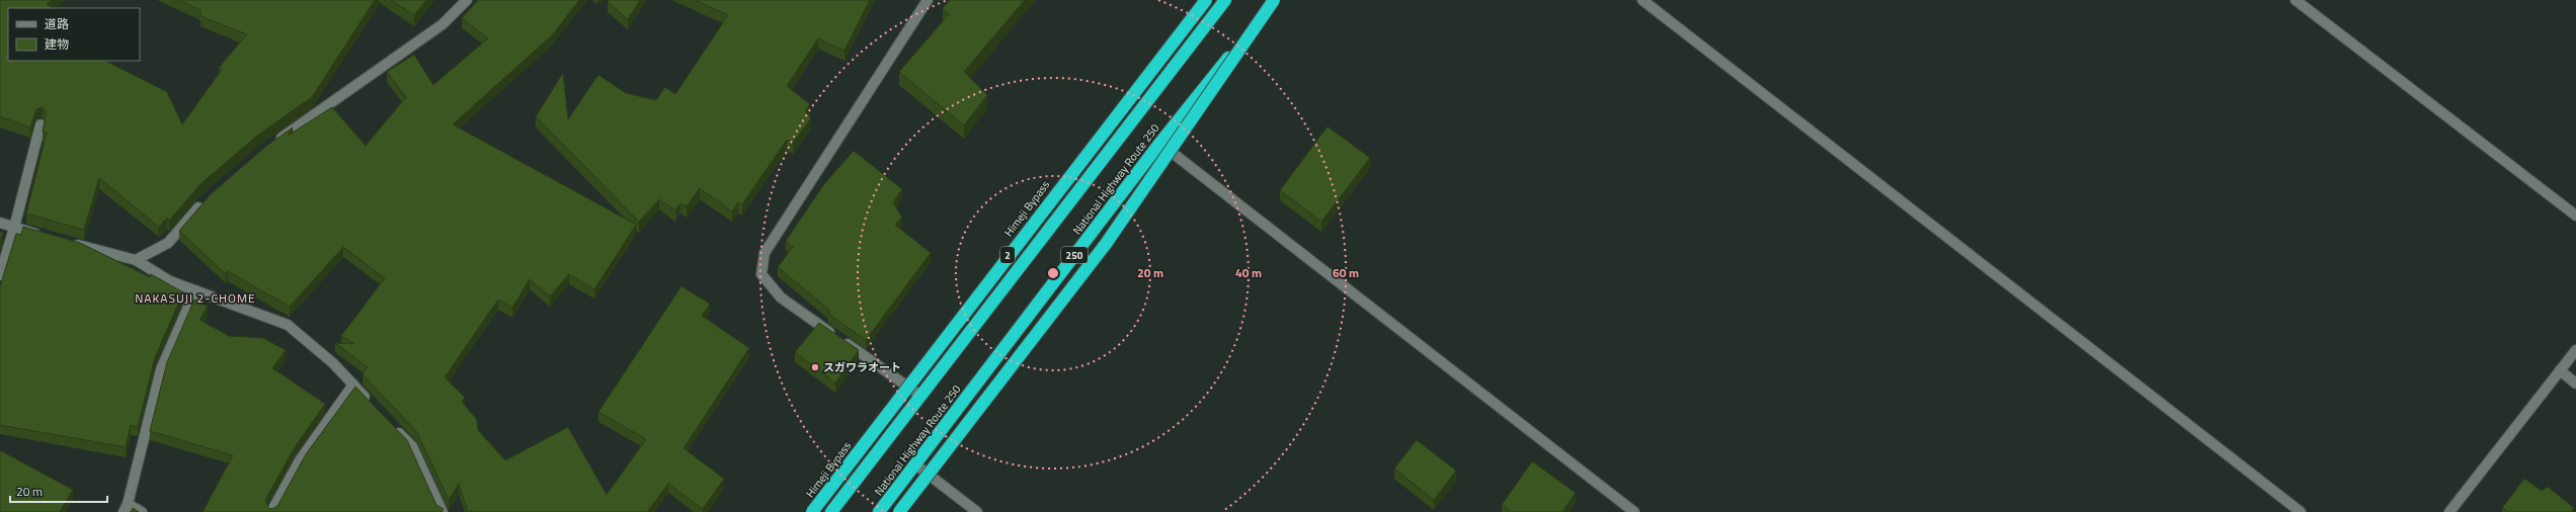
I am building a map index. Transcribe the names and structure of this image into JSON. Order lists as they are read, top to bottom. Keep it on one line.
{"streets":{"highway":["National Highway Route 250","Himeji Bypass","2","250"]},"districts":["NAKASUJI 2-CHOME"],"places":["スガワラオート"],"legend":["道路","建物"],"scale_bar":"20 m","rings":["20 m","40 m","60 m"]}
